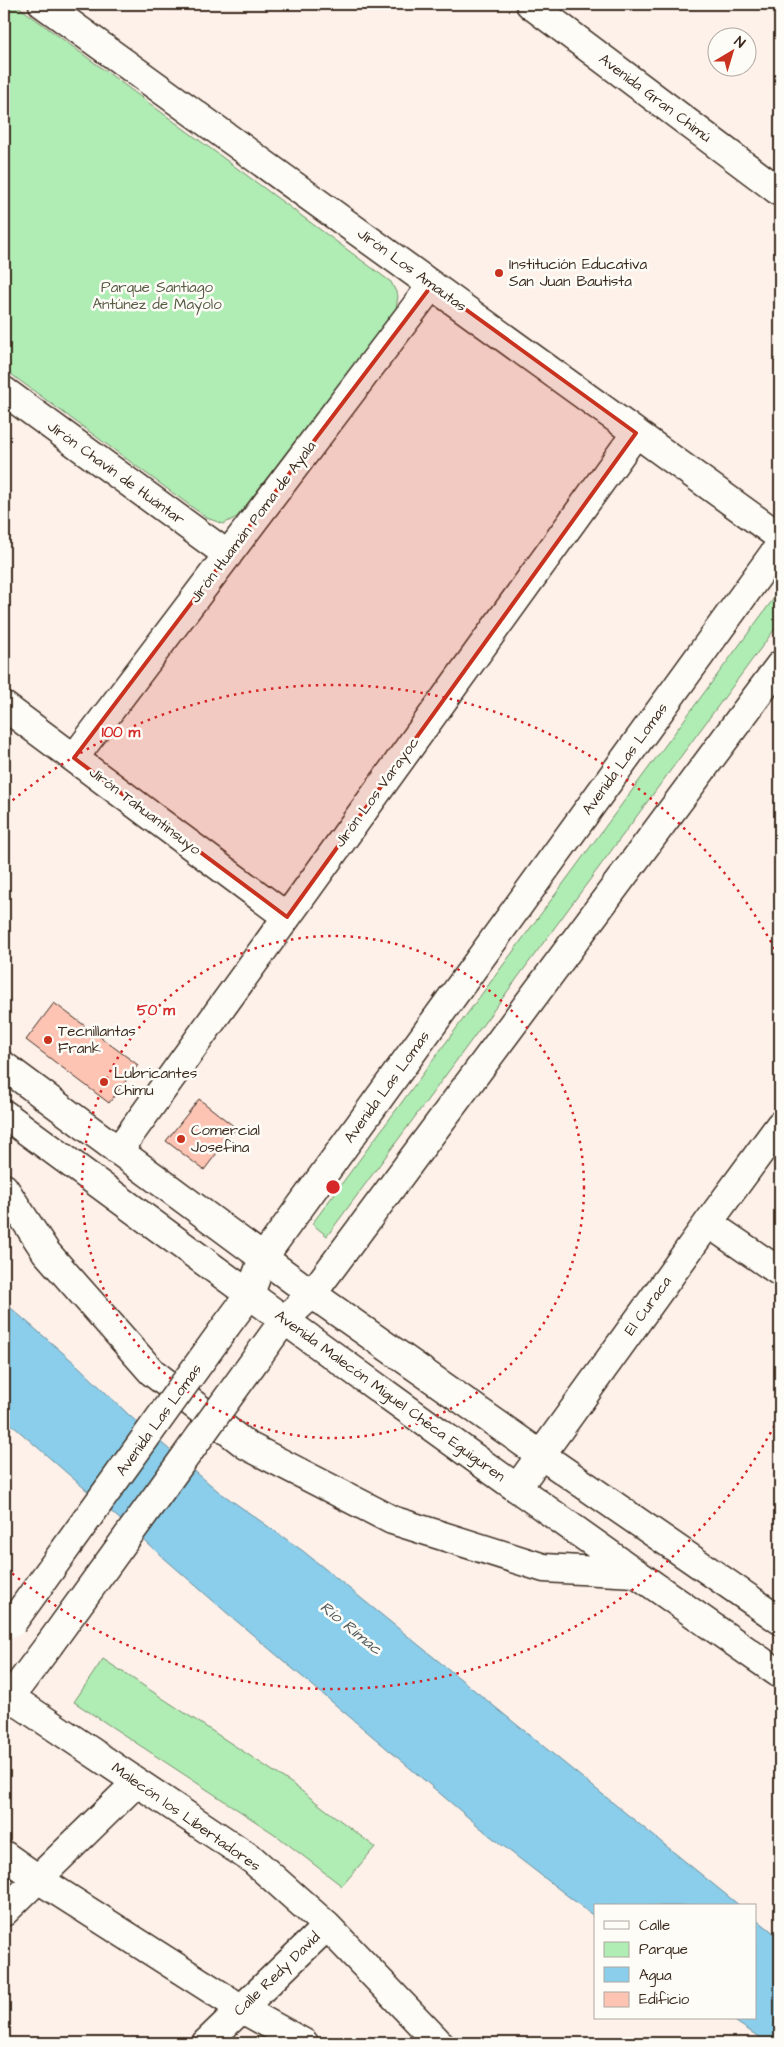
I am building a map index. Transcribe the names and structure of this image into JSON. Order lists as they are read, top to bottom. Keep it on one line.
{"streets":{"main road":["Avenida Gran Chimú","Jirón Los Amautas","Jirón Chavín de Huántar","Jirón Huamán Poma de Ayala","Avenida Las Lomas","Jirón Los Varayoc","Jirón Tahuantinsuyo","El Curaca","Avenida Malecón Miguel Checa Eguiguren","Malecón los Libertadores","Calle Redy David"]},"crossings":[["Jirón Los Amautas","Jirón Huamán Poma de Ayala"],["Jirón Los Amautas","Jirón Los Varayoc"],["Jirón Chavín de Huántar","Jirón Huamán Poma de Ayala"],["Jirón Huamán Poma de Ayala","Jirón Tahuantinsuyo"],["Avenida Las Lomas","Avenida Malecón Miguel Checa Eguiguren"],["Jirón Los Varayoc","Jirón Tahuantinsuyo"],["El Curaca","Avenida Malecón Miguel Checa Eguiguren"],["Malecón los Libertadores","Calle Redy David"]],"water":["Río Rímac"],"parks":["Parque Santiago Antúnez de Mayolo"],"places":["Institución Educativa San Juan Bautista","Tecnillantas Frank","Lubricantes Chimu","Comercial Josefina"],"legend":["Calle","Parque","Agua","Edificio"],"north":"top right","rings":["100 m","50 m"]}
